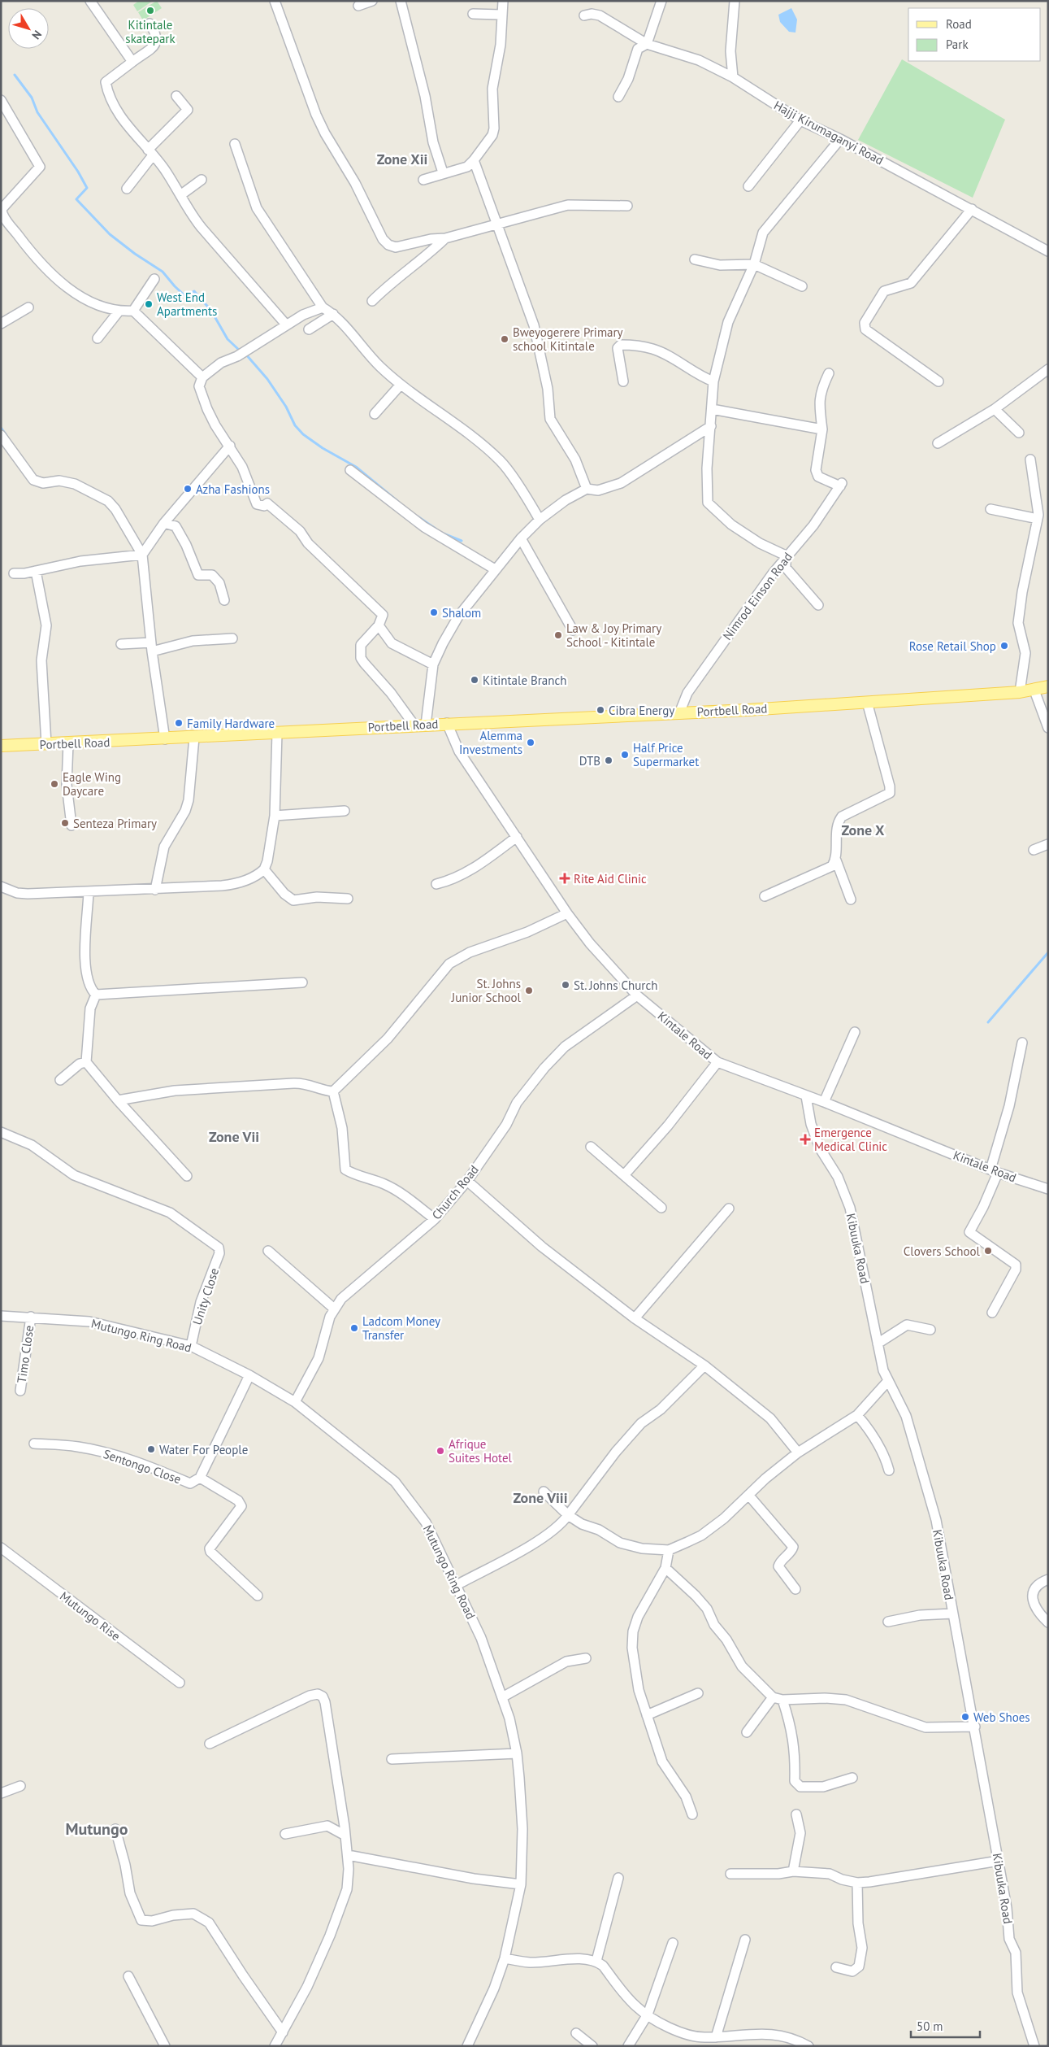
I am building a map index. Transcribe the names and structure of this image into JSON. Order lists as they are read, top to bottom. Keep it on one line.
{"streets":{"main road":["Portbell Road"],"street":["Hajji Kirumaganyi Road","Nimrod Einson Road","Kintale Road","Church Road","Kibuuka Road","Unity Close","Mutungo Ring Road","Timo Close","Sentongo Close","Mutungo Rise"]},"crossings":[["Nimrod Einson Road","Portbell Road"],["Portbell Road","Kintale Road"],["Kintale Road","Church Road"],["Kintale Road","Kibuuka Road"],["Church Road","Mutungo Ring Road"],["Unity Close","Mutungo Ring Road"],["Mutungo Ring Road","Timo Close"],["Mutungo Ring Road","Sentongo Close"]],"districts":["Zone Xii","Zone X","Zone Vii","Zone Viii","Mutungo"],"places":{"other":["Kitintale skatepark","West End Apartments","Bweyogerere Primary school Kitintale","Azha Fashions","Shalom","Law & Joy Primary School - Kitintale","Rose Retail Shop","Kitintale Branch","Cibra Energy","Family Hardware","Alemma Investments","Half Price Supermarket","DTB","Eagle Wing Daycare","Senteza Primary","St. Johns Church","St. Johns Junior School","Clovers School","Ladcom Money Transfer","Water For People","Afrique Suites Hotel","Web Shoes"],"health":["Rite Aid Clinic","Emergence Medical Clinic"]},"legend":["Road","Park"],"scale_bar":"50 m","north":"bottom right"}
